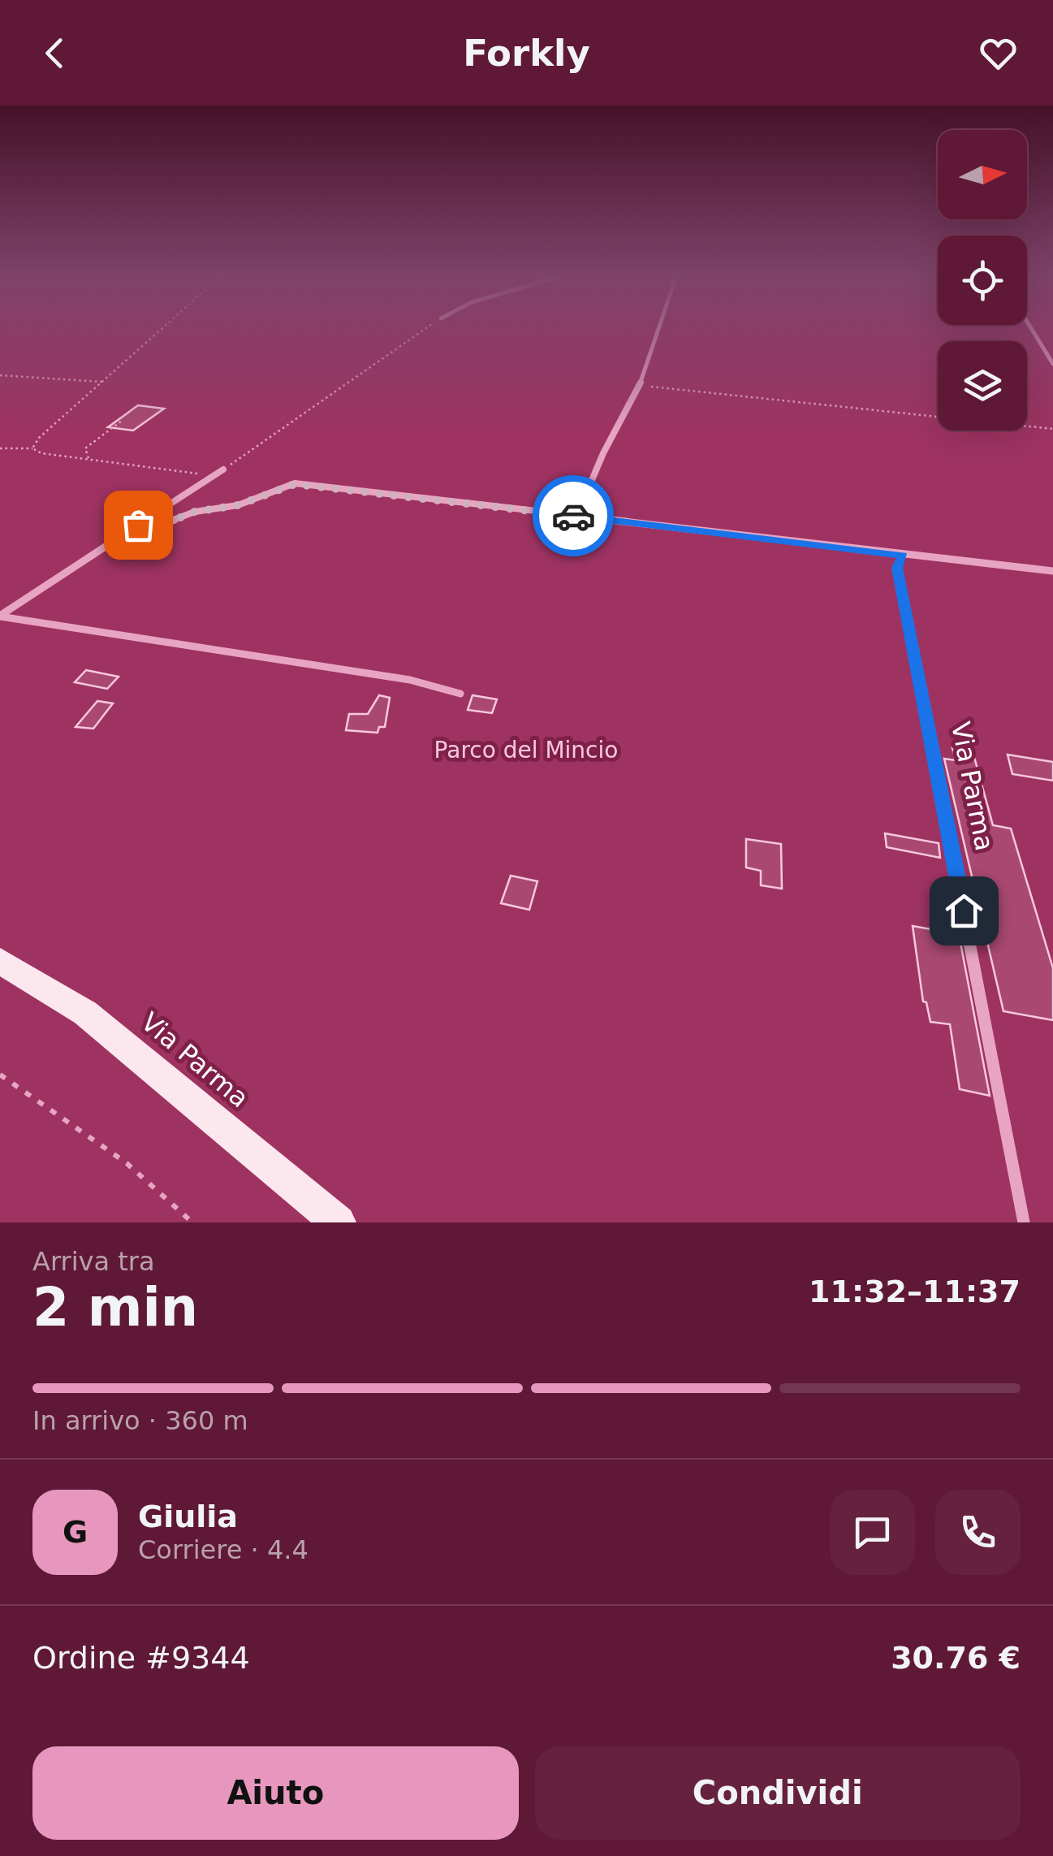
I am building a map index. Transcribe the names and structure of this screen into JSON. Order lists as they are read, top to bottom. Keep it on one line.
{"streets":{"main road":["Via Parma"]},"parks":["Parco del Mincio"],"north":"right","page":{"header":"Forkly","heading":["2 min","Arriva tra","11:32–11:37"],"panel":["Giulia","Corriere · 4.4","Ordine #9344","30.76 €"],"bar":"In arrivo · 360 m","round":"G","buttons":["Aiuto","Condividi"]}}
